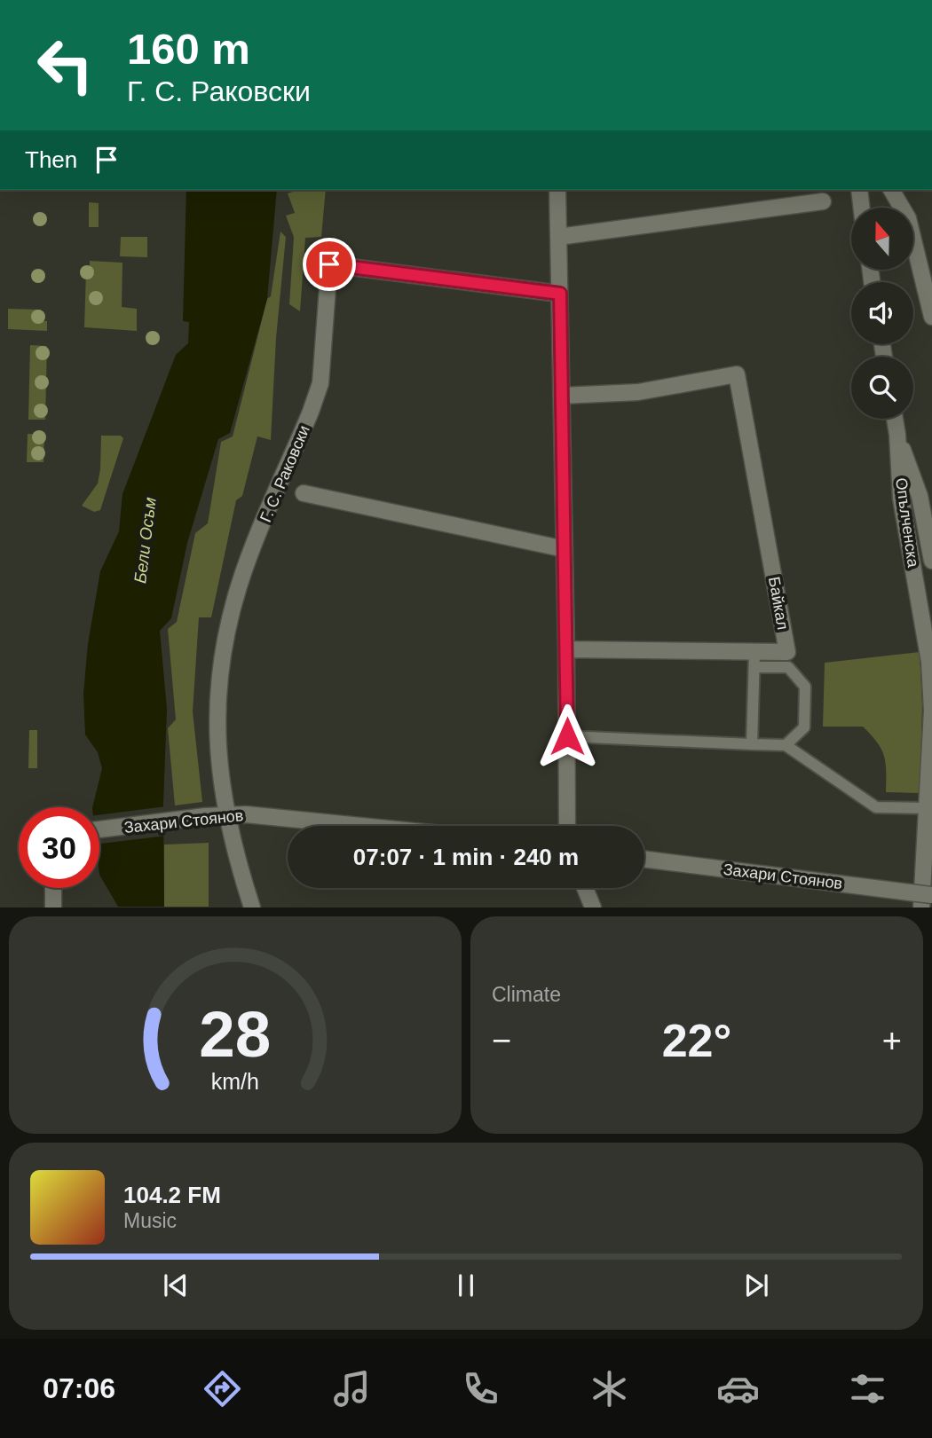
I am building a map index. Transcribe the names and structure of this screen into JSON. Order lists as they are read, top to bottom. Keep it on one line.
{"streets":{"street":["Г. С. Раковски","Опълченска","Байкал","Захари Стоянов"]},"crossings":[["Г. С. Раковски","Захари Стоянов"]],"water":["Бели Осъм"],"north":"top","page":{"turn":["160 m","Г. С. Раковски"],"then":"Then","limit":"30","trip":"07:07 · 1 min · 240 m","tile":"Climate","heat":["−","22°","+"],"song":["104.2 FM","Music"],"tabs":"07:06","gauge":["28","km/h"]}}
